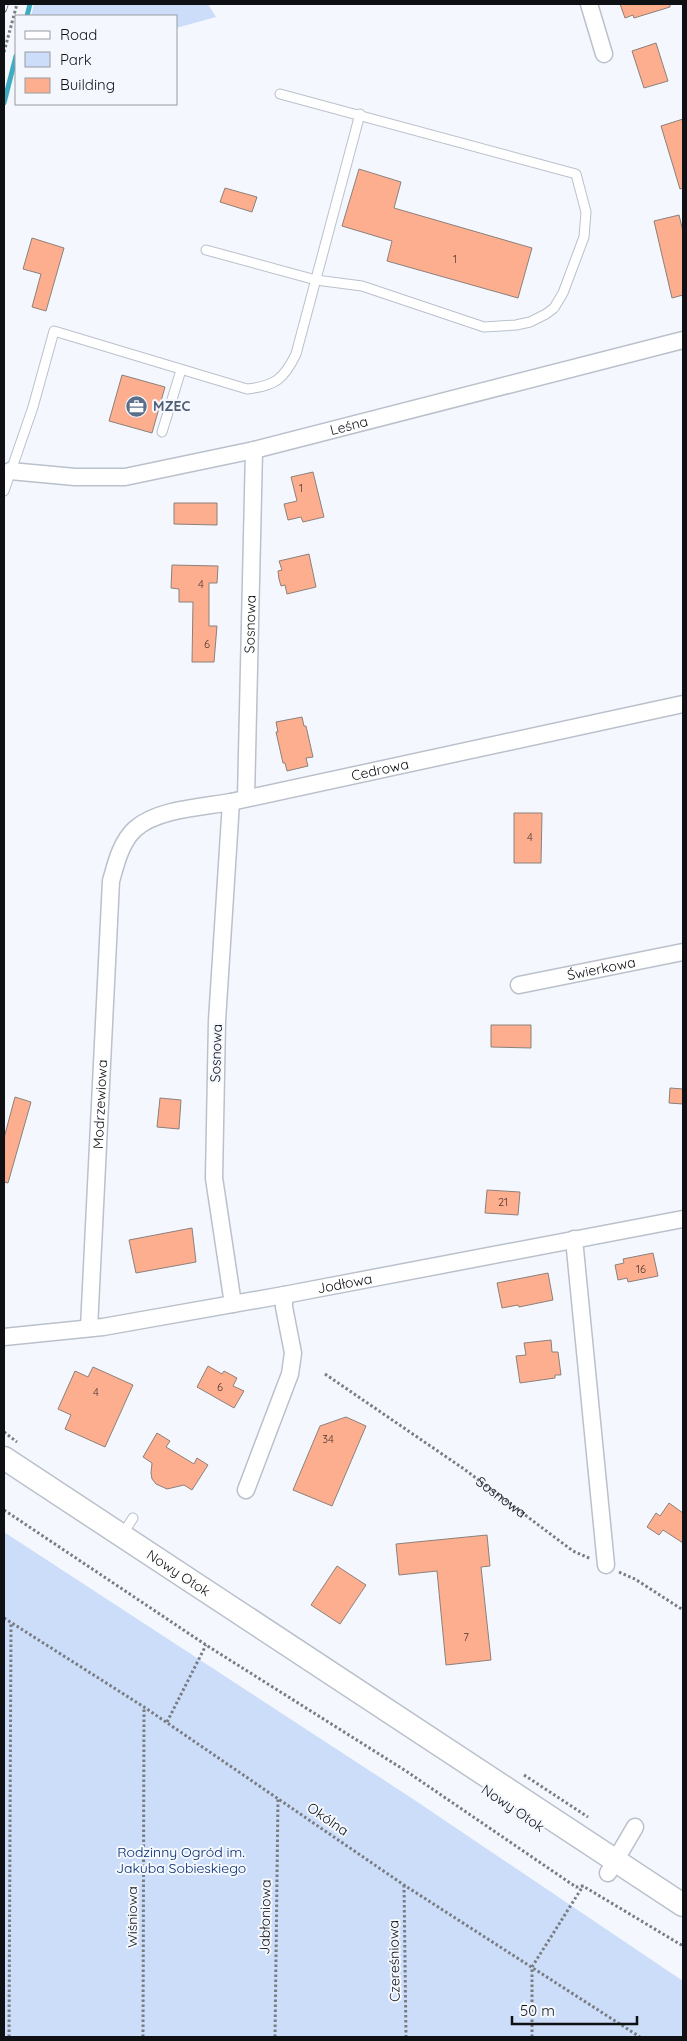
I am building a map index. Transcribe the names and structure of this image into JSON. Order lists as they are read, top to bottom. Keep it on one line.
{"streets":{"main road":["Nowy Otok"],"street":["Leśna","Sosnowa","Cedrowa","Świerkowa","Modrzewiowa","Jodłowa"],"path":["Okólna","Wiśniowa","Jabłoniowa","Czereśniowa"]},"crossings":[["Leśna","Sosnowa"],["Sosnowa","Cedrowa"],["Sosnowa","Jodłowa"],["Cedrowa","Modrzewiowa"],["Modrzewiowa","Jodłowa"],["Okólna","Wiśniowa"],["Okólna","Jabłoniowa"],["Okólna","Czereśniowa"]],"parks":["Rodzinny Ogród im. Jakuba Sobieskiego"],"places":{"office":["MZEC"]},"house_numbers":["1","1","4","6","4","21","16","6","4","34","7"],"legend":["Road","Park","Building"],"scale_bar":"50 m"}
